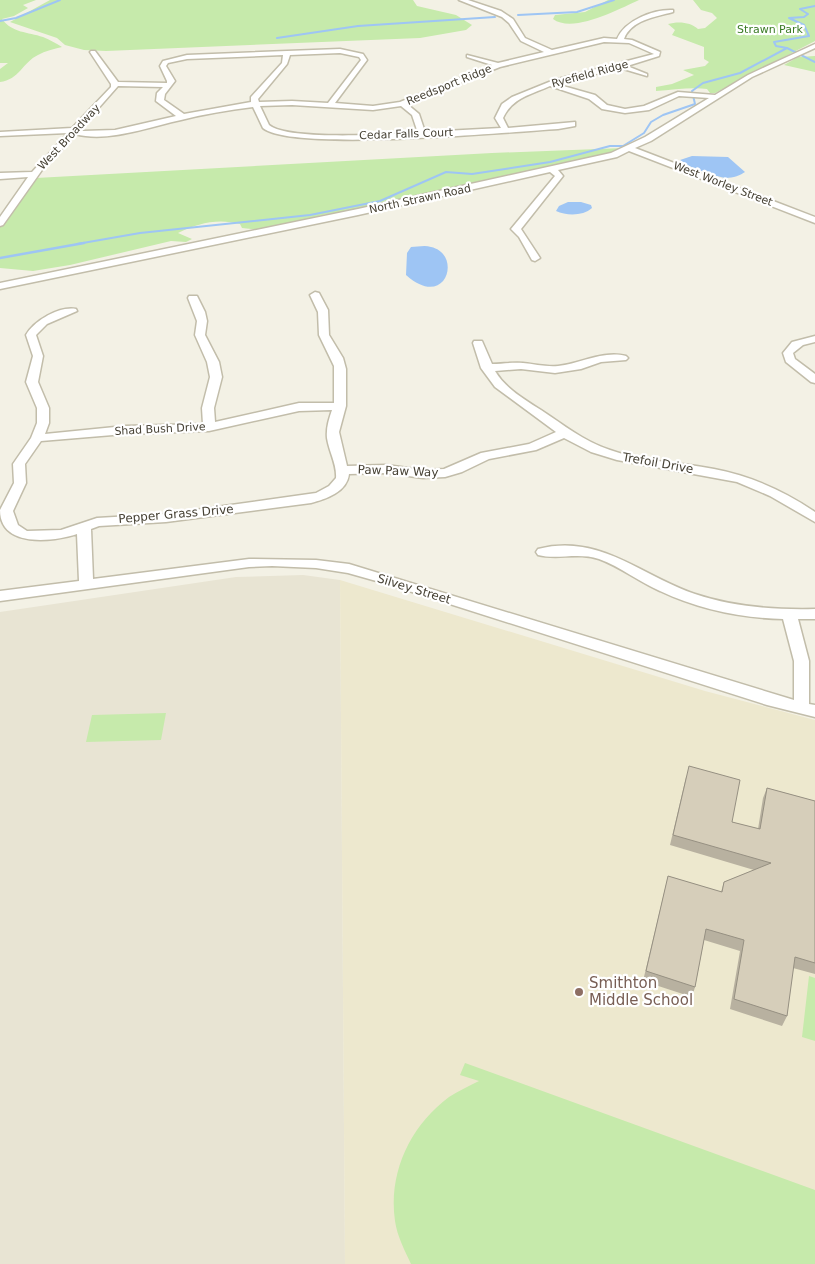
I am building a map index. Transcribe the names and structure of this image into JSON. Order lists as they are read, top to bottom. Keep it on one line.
{"streets":{"street":["Ryefield Ridge","Reedsport Ridge","Cedar Falls Court","West Broadway","West Worley Street","North Strawn Road","Shad Bush Drive","Trefoil Drive","Paw Paw Way","Pepper Grass Drive","Silvey Street"]},"crossings":[["Ryefield Ridge","Reedsport Ridge"],["Ryefield Ridge","Cedar Falls Court"],["Reedsport Ridge","Cedar Falls Court"],["Reedsport Ridge","West Broadway"],["West Worley Street","North Strawn Road"],["Shad Bush Drive","Pepper Grass Drive"],["Trefoil Drive","Paw Paw Way"],["Paw Paw Way","Pepper Grass Drive"]],"parks":["Strawn Park"],"places":["Smithton Middle School"]}
